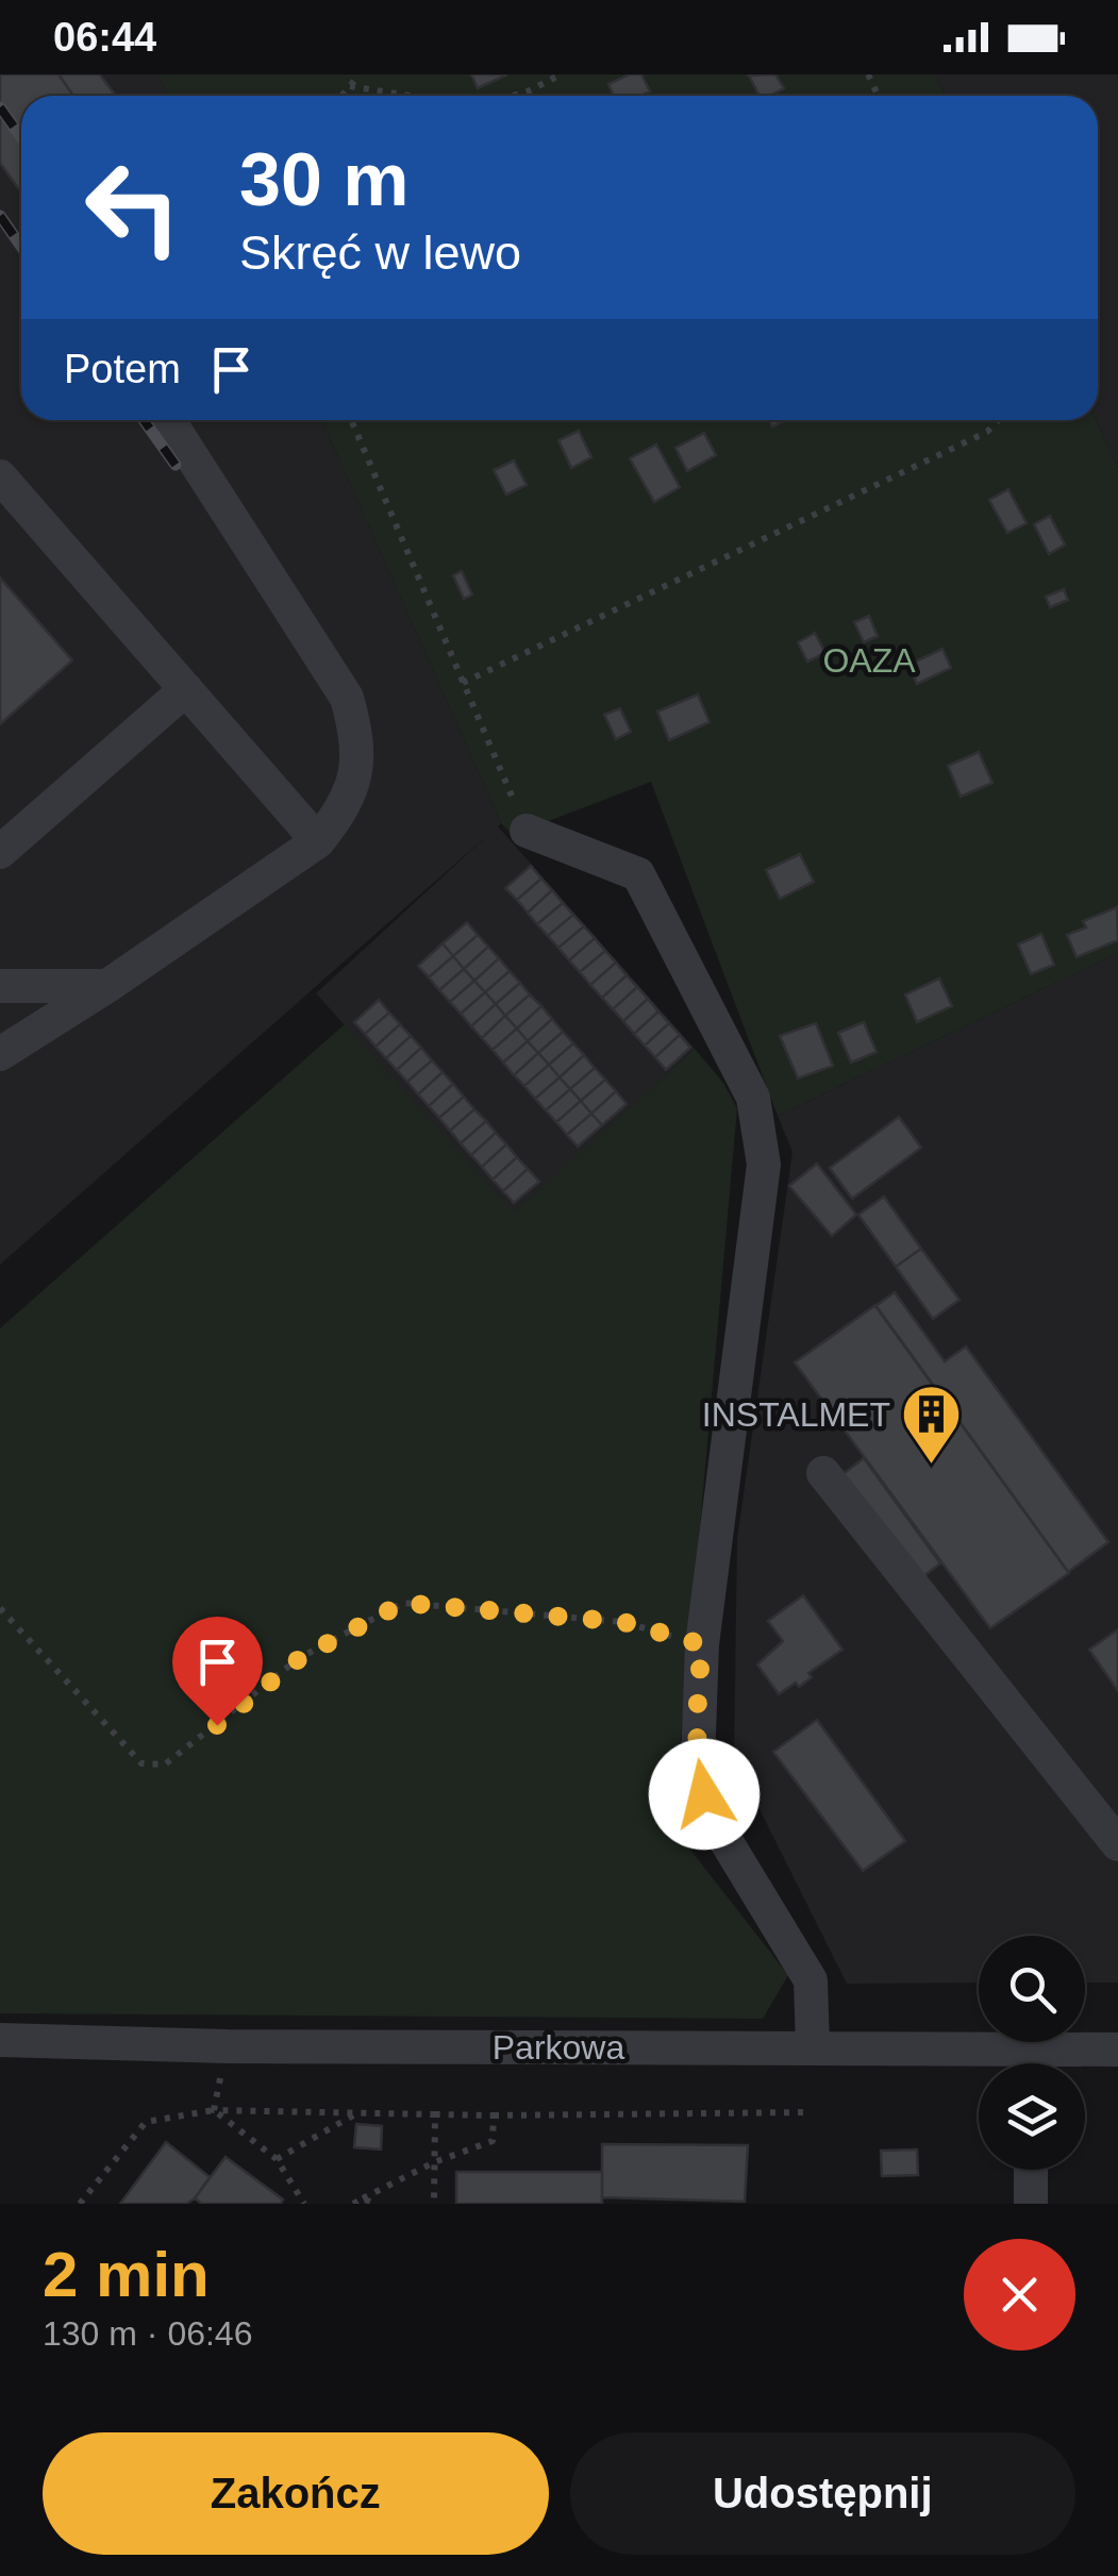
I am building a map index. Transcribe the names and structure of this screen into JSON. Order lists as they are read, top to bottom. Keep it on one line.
{"streets":{"street":["Parkowa"]},"parks":["OAZA"],"places":{"building":["INSTALMET"]},"page":{"status":"06:44","turn":["30 m","Skręć w lewo"],"then":"Potem","heading":["2 min","130 m · 06:46"],"buttons":["Zakończ","Udostępnij"]}}
